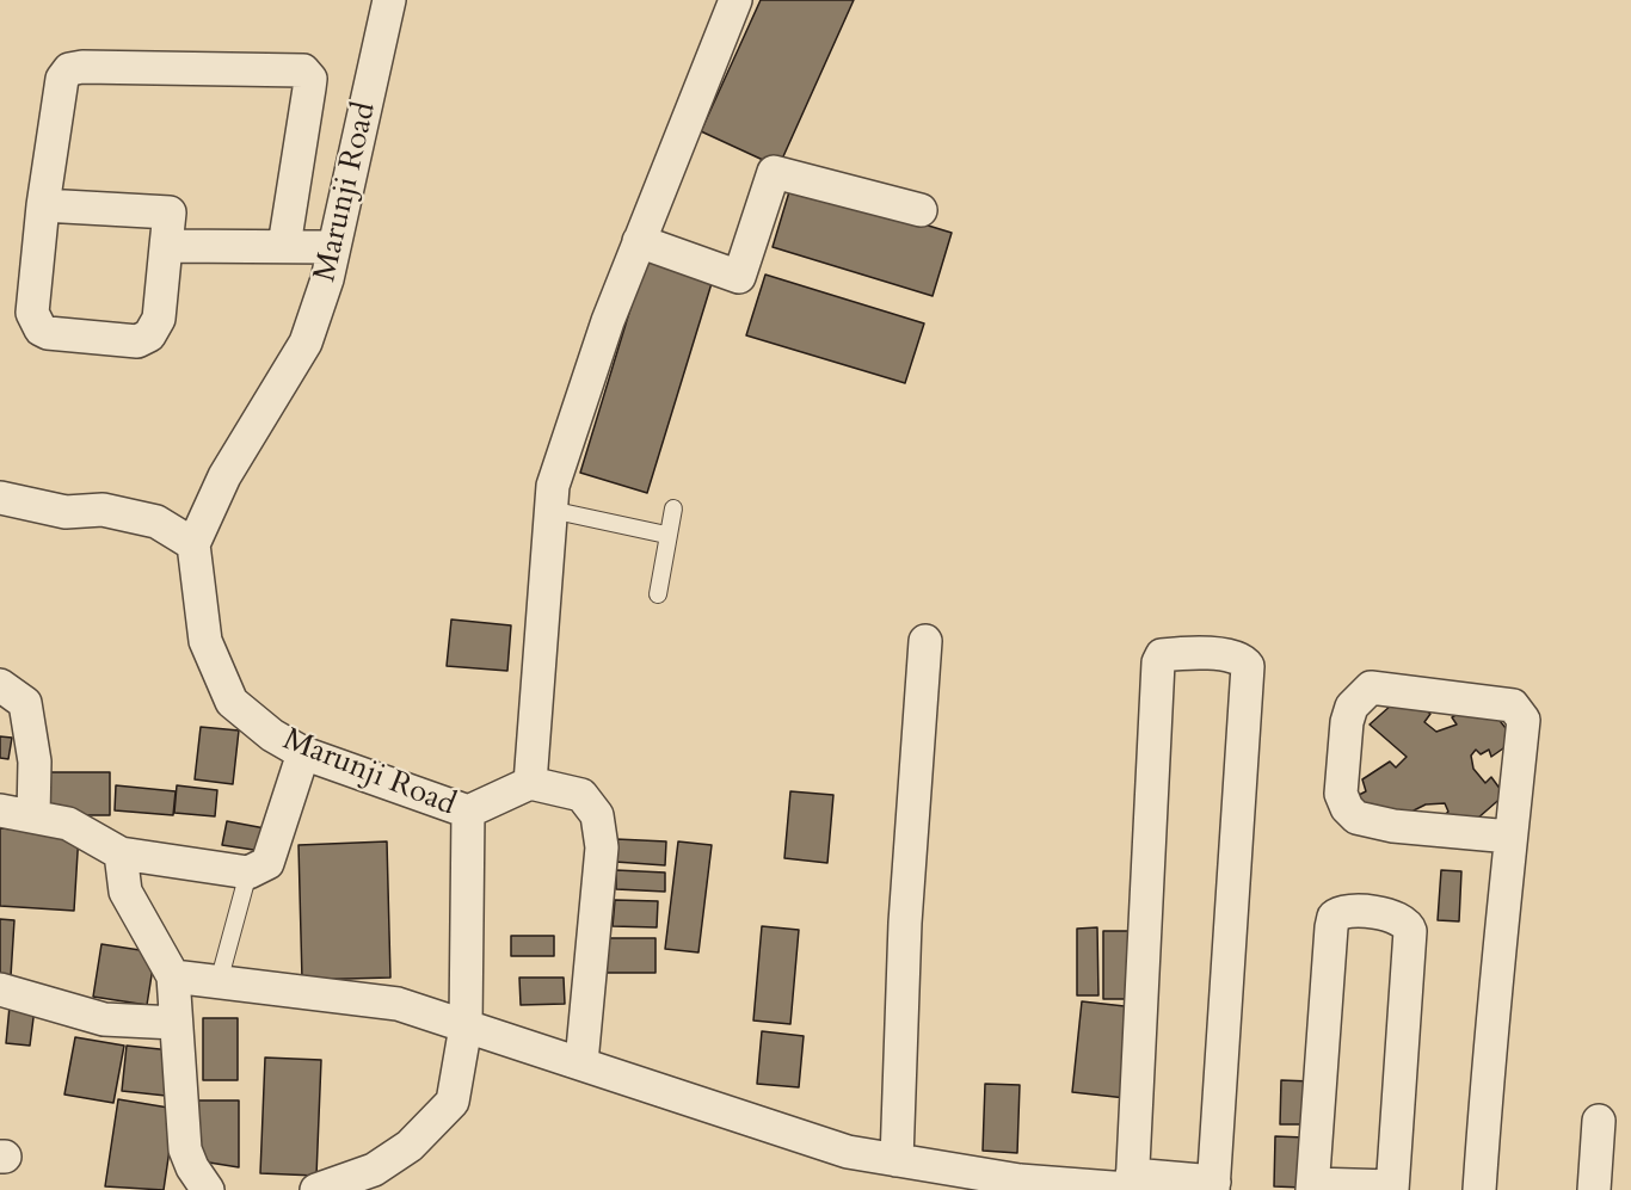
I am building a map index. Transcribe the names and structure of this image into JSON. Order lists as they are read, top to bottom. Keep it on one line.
{"streets":{"street":["Marunji Road"]}}
